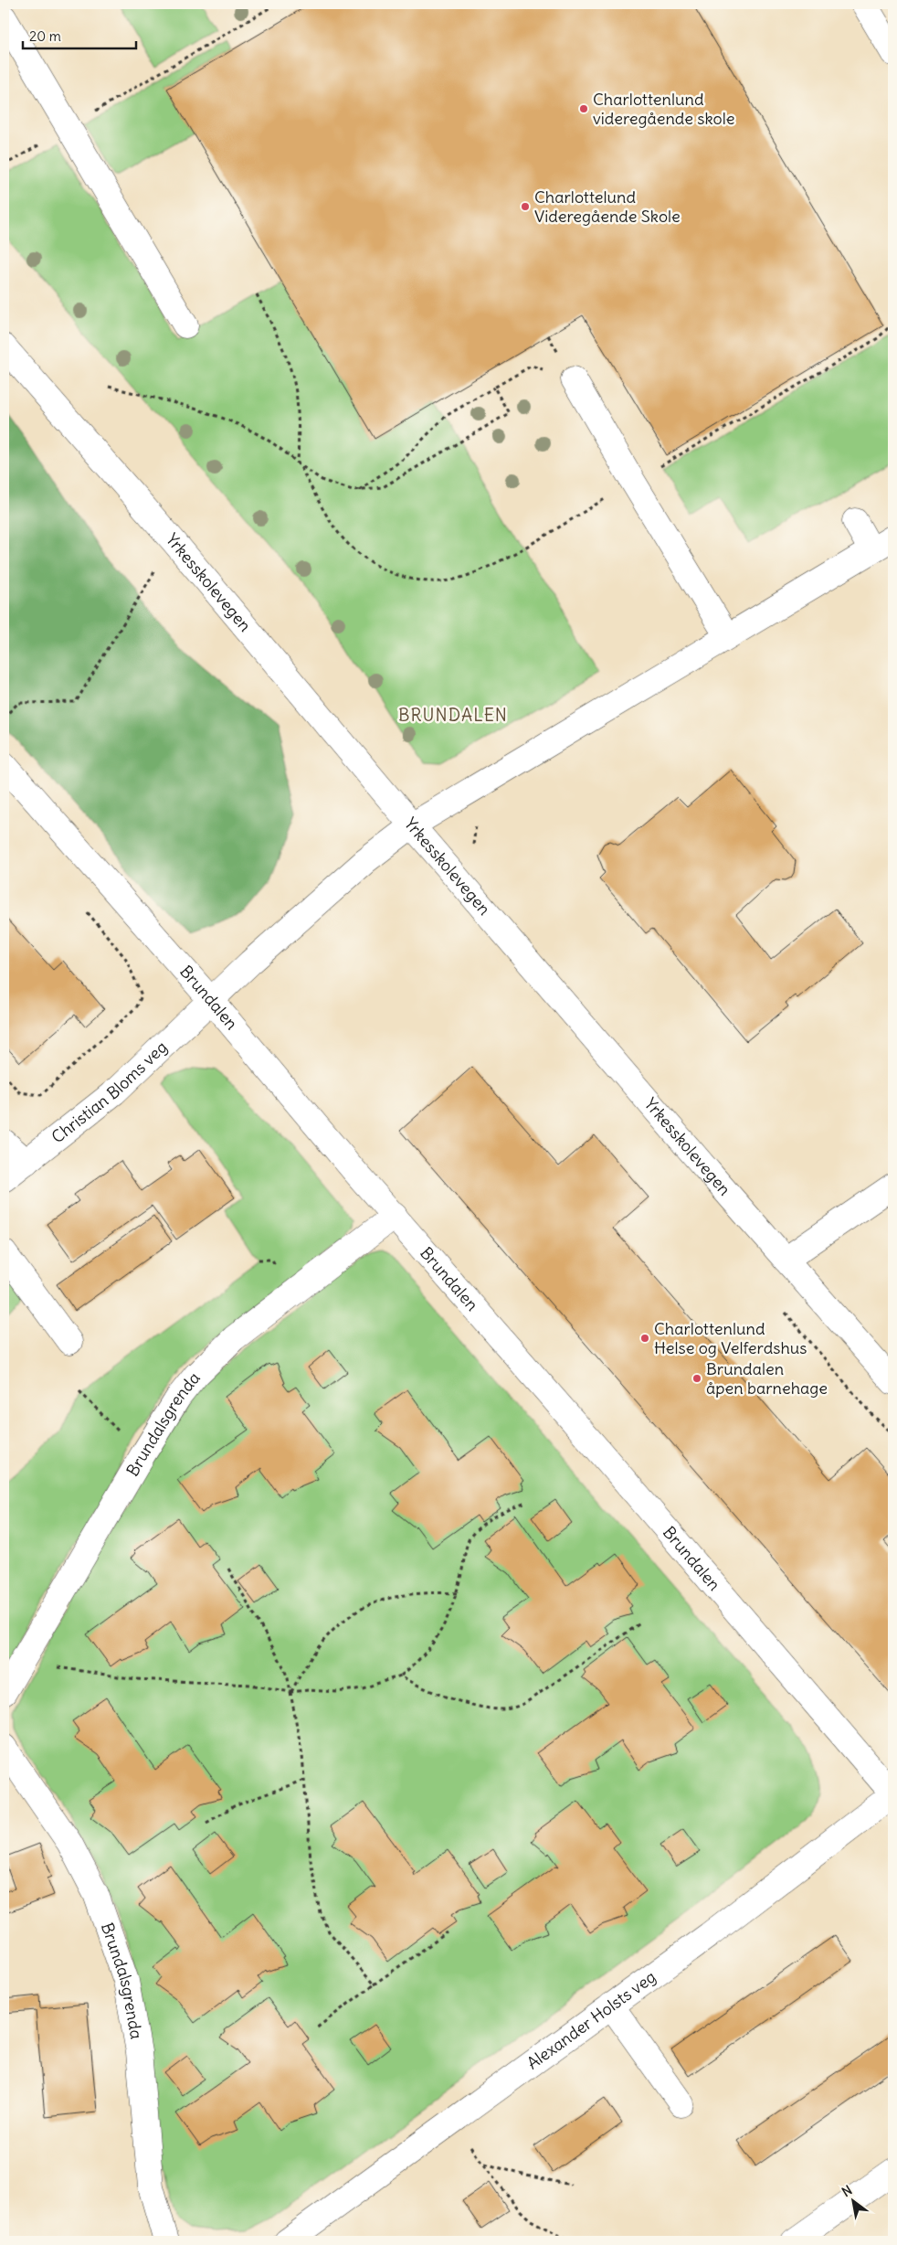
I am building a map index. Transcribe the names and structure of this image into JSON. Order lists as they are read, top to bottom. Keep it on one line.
{"streets":{"street":["Yrkesskolevegen","Brundalen","Christian Bloms veg","Brundalsgrenda","Alexander Holsts veg"]},"crossings":[["Yrkesskolevegen","Christian Bloms veg"],["Brundalen","Christian Bloms veg"],["Brundalen","Brundalsgrenda"],["Brundalen","Alexander Holsts veg"]],"districts":["BRUNDALEN"],"places":["Charlottenlund videregående skole","Charlottelund Videregående Skole","Charlottenlund Helse og Velferdshus","Brundalen åpen barnehage"],"scale_bar":"20 m","north":"top left"}
